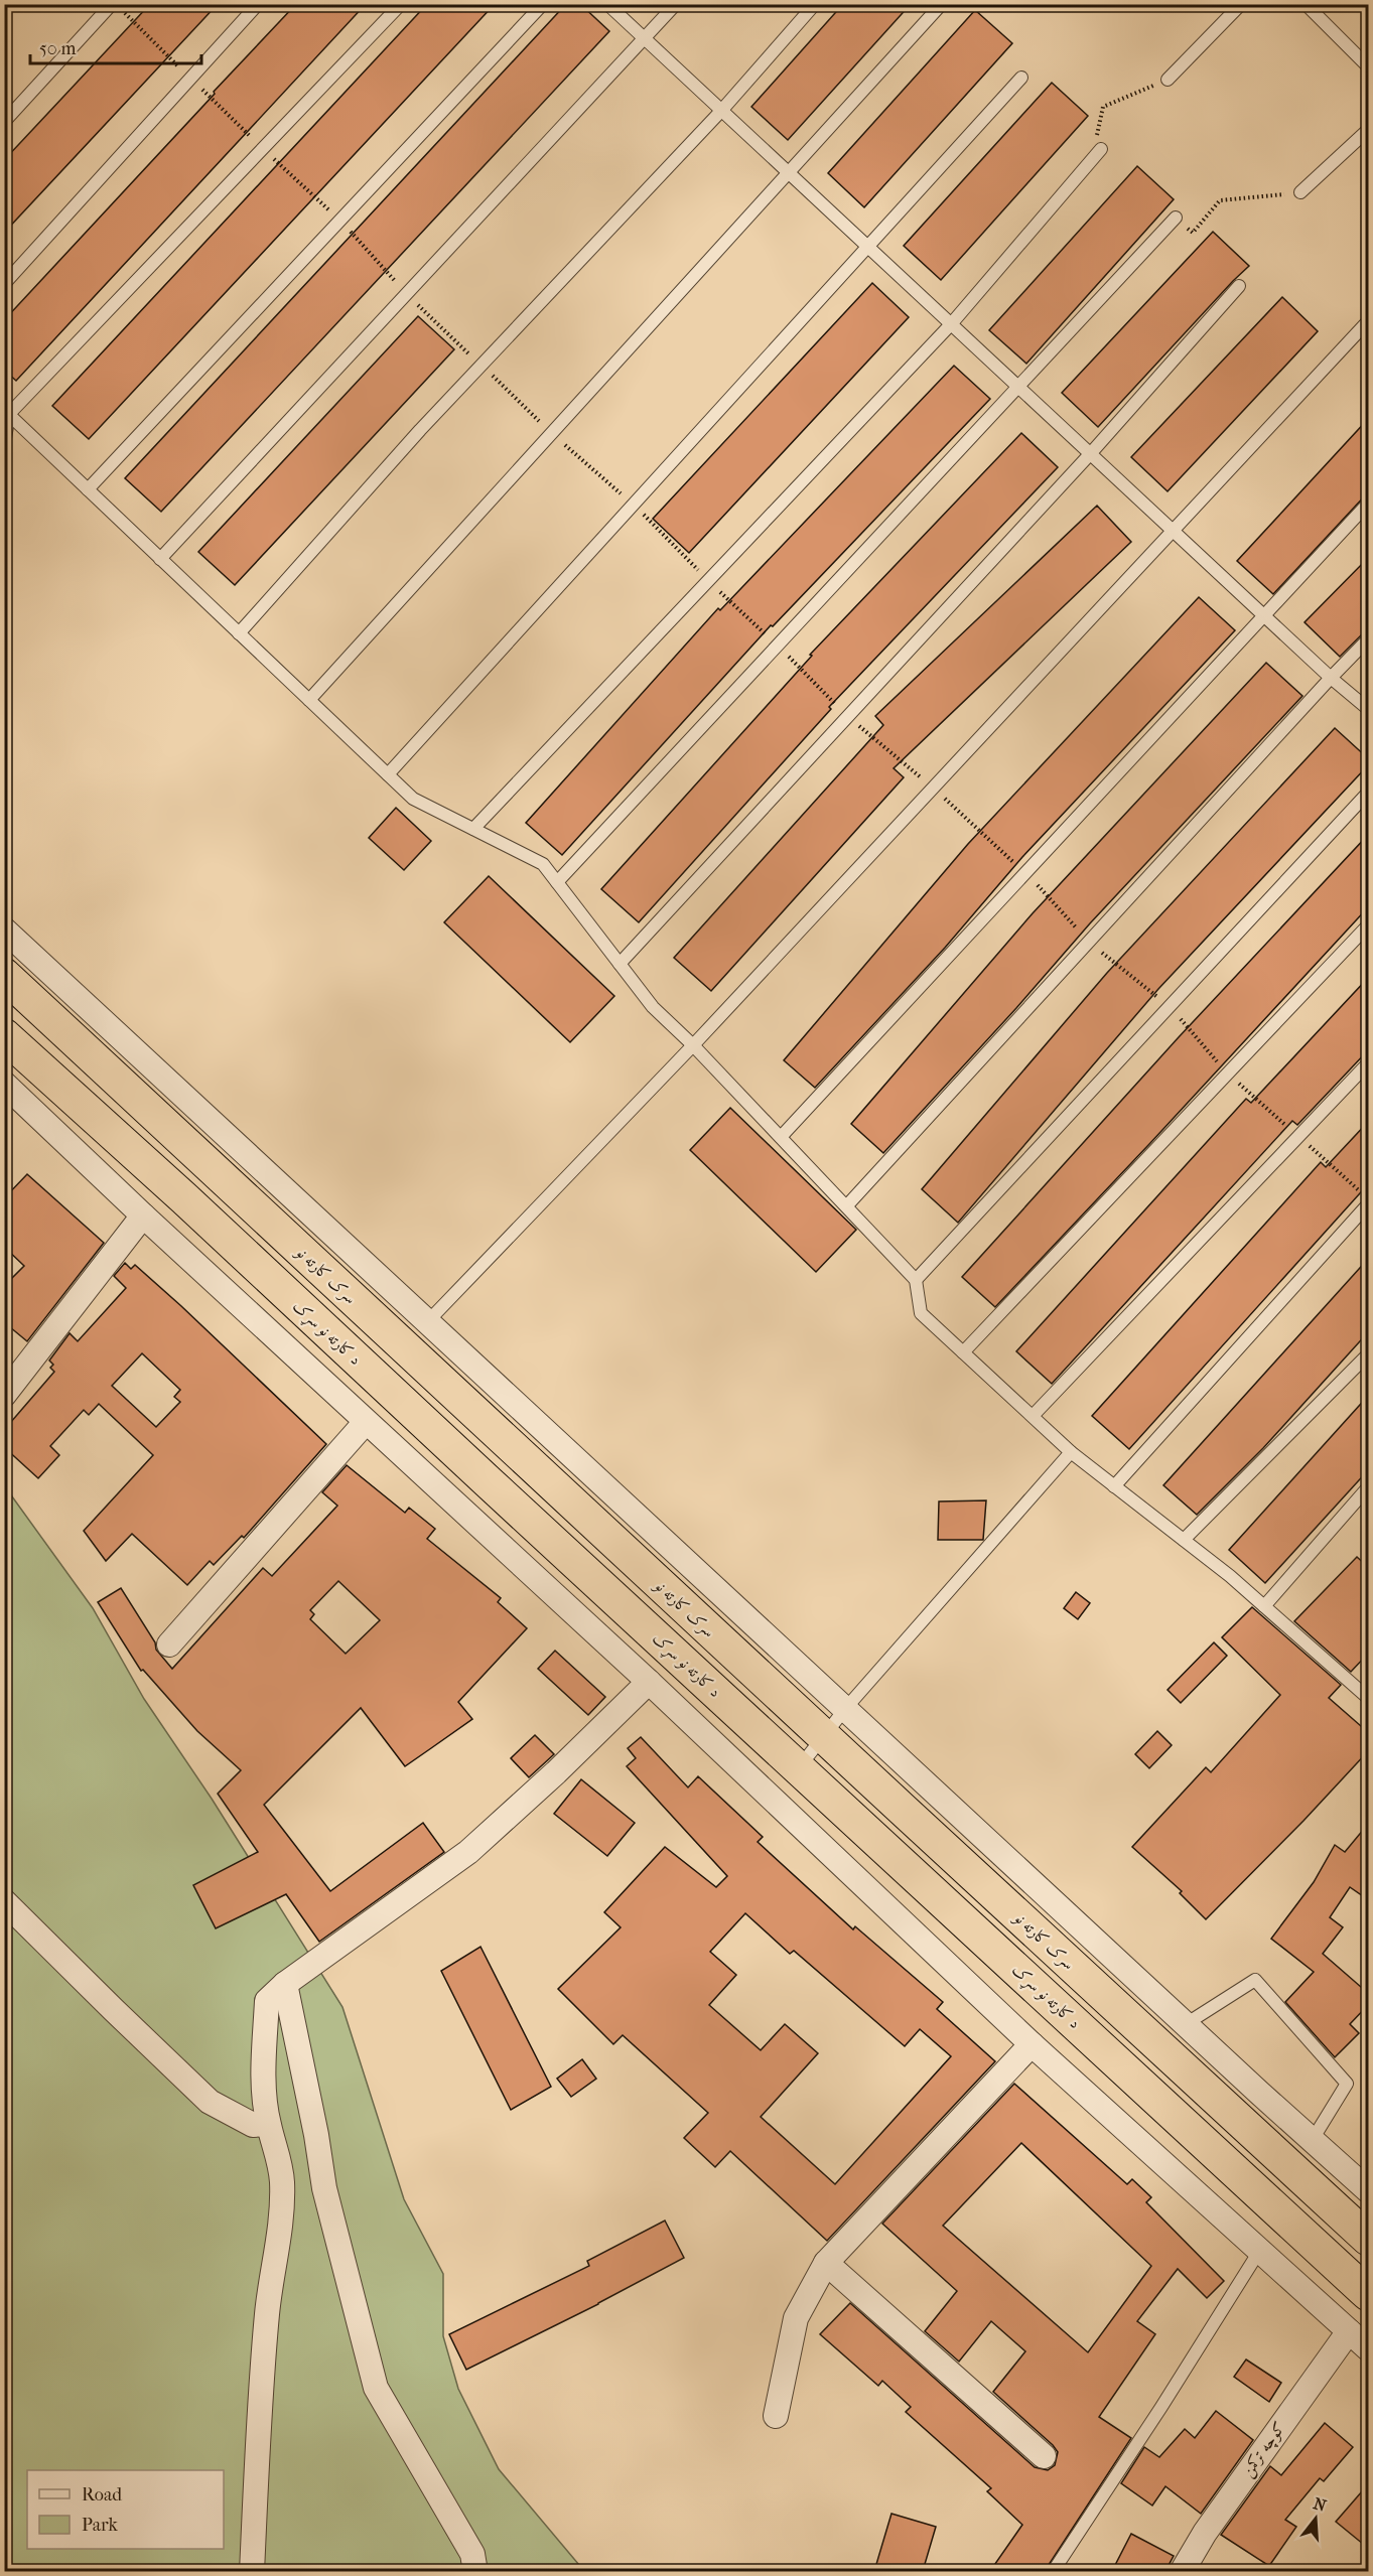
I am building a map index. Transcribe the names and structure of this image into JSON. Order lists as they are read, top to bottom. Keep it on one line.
{"streets":{"highway":["سرک کارته نو","د کارته نو سړک"],"street":["کوچه ترکمن"]},"legend":["Road","Park"],"scale_bar":"50 m","north":"top"}
